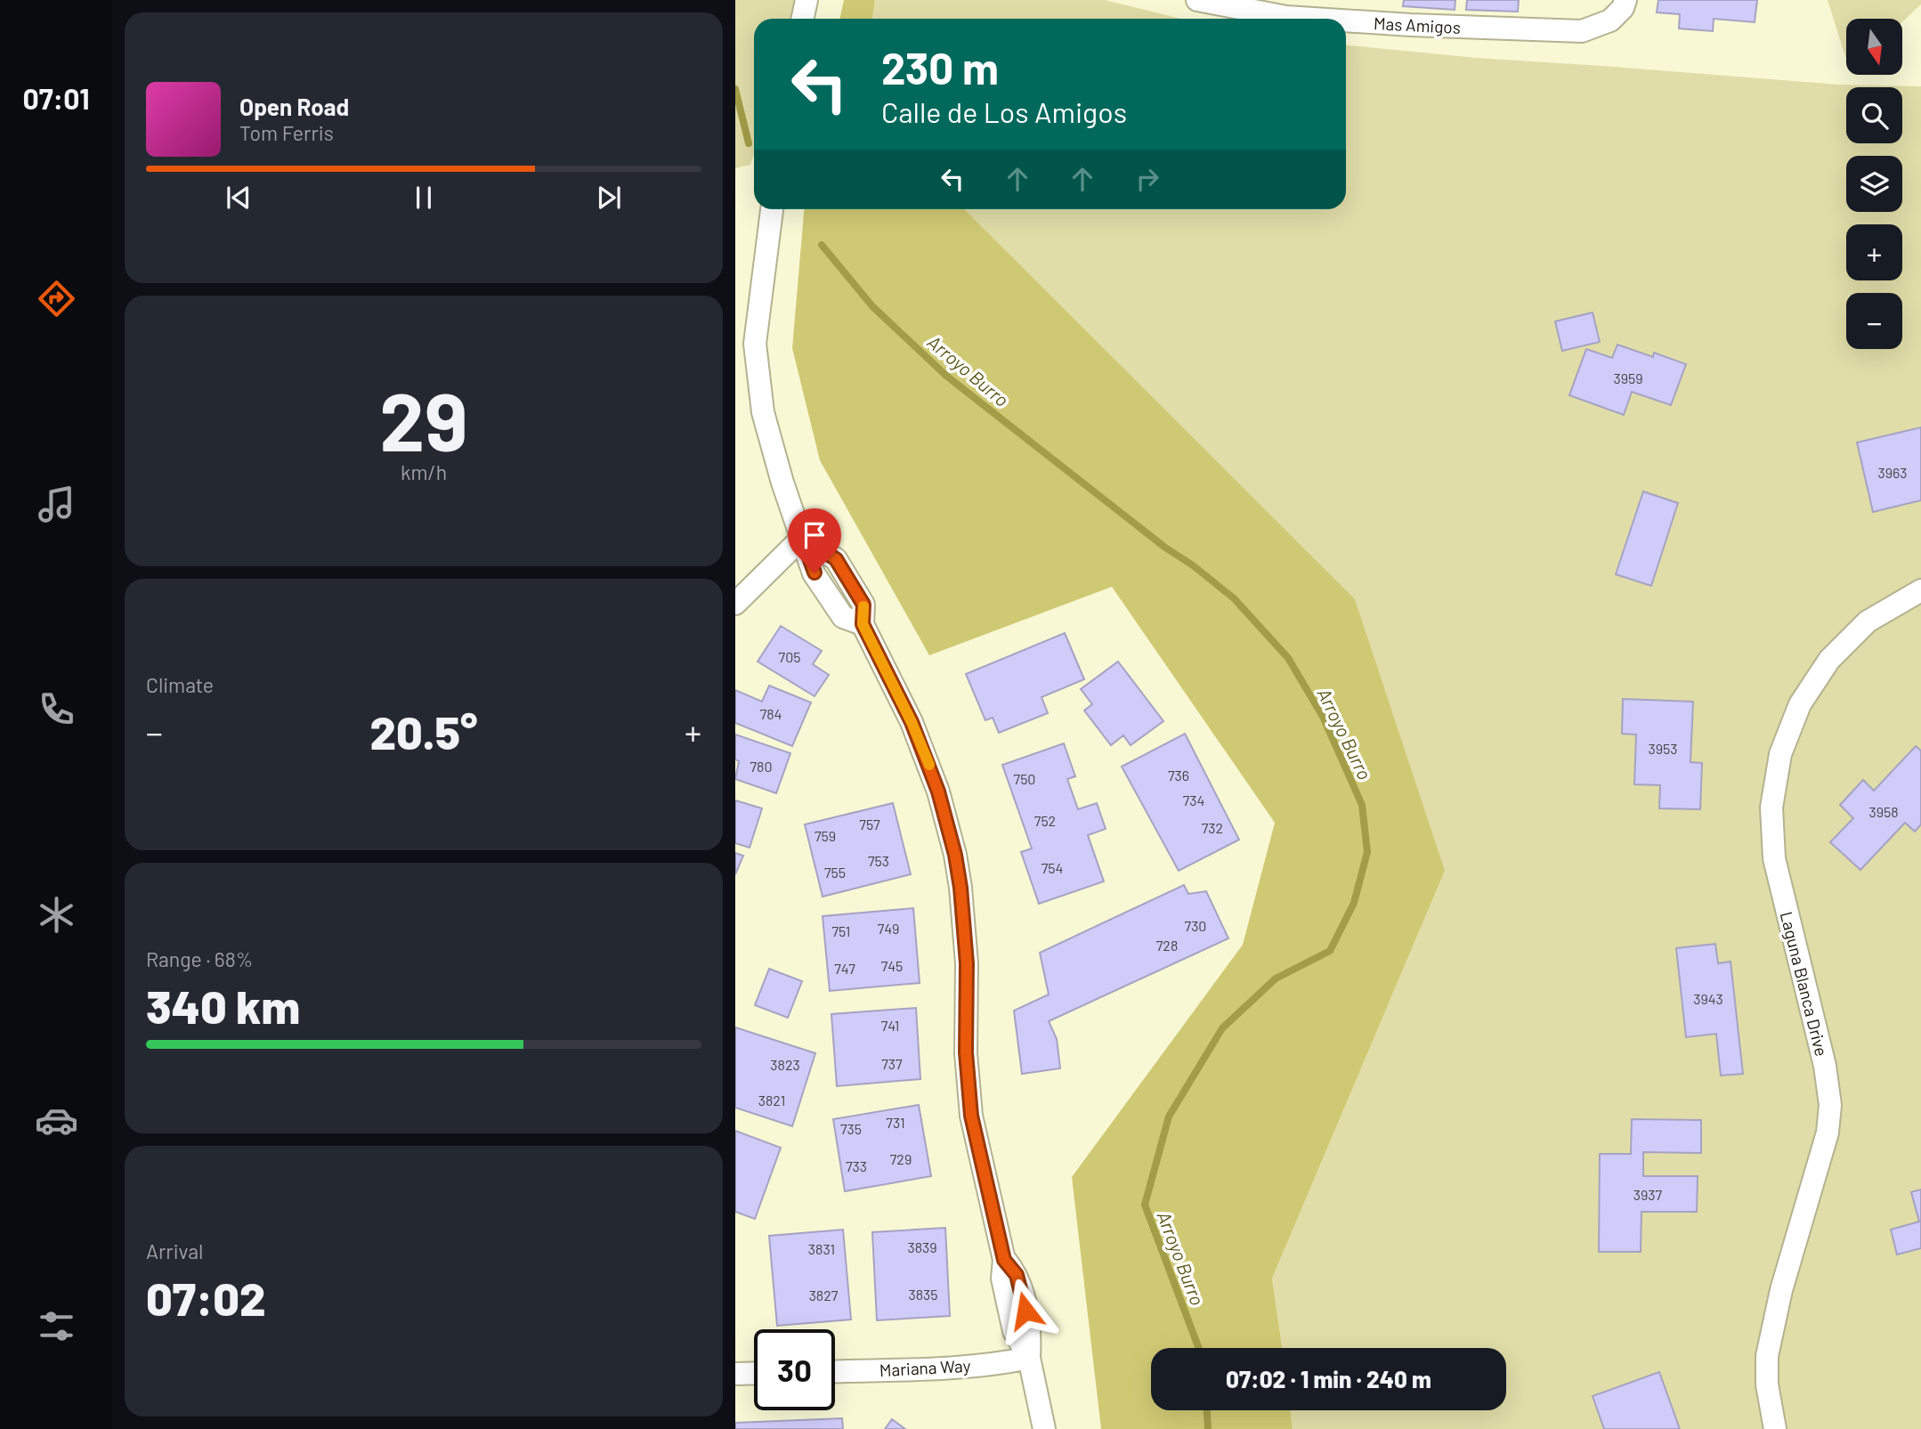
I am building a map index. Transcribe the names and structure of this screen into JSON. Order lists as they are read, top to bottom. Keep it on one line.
{"streets":{"street":["Mas Amigos","Laguna Blanca Drive","Mariana Way"]},"water":["Arroyo Burro"],"house_numbers":["3959","3963","705","784","3953","780","736","750","734","3958","752","757","732","759","753","754","755","730","749","751","728","745","747","3943","741","737","3823","3821","731","735","729","733","3937","3839","3831","3835","3827"],"north":"bottom","page":{"tabs":"07:01","map_buttons":["+","−"],"turn":["230 m","Calle de Los Amigos"],"song":["Open Road","Tom Ferris"],"tile":[["29","km/h"],"Climate",["Range · 68%","340 km"],["Arrival","07:02"]],"heat":["−","20.5°","+"],"limit":"30","trip":"07:02 · 1 min · 240 m"}}
